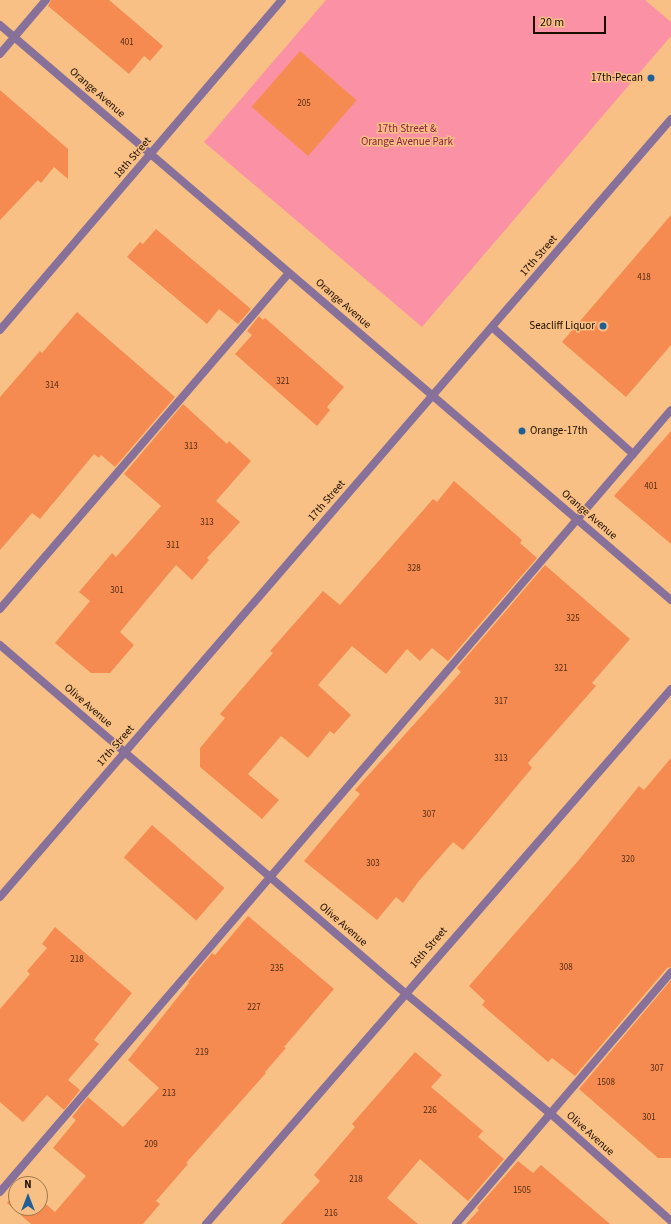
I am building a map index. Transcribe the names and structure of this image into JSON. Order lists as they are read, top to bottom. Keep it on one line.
{"streets":{"street":["Orange Avenue","18th Street","17th Street","Olive Avenue","16th Street"]},"crossings":[["Orange Avenue","18th Street"],["Orange Avenue","17th Street"],["17th Street","Olive Avenue"],["Olive Avenue","16th Street"]],"parks":["17th Street & Orange Avenue Park"],"places":["17th-Pecan","Seacliff Liquor","Orange-17th"],"house_numbers":["401","205","418","321","314","313","401","313","311","328","301","325","321","317","313","307","320","303","218","308","235","227","219","307","1508","213","226","301","209","218","1505","216"],"scale_bar":"20 m","north":"top"}
